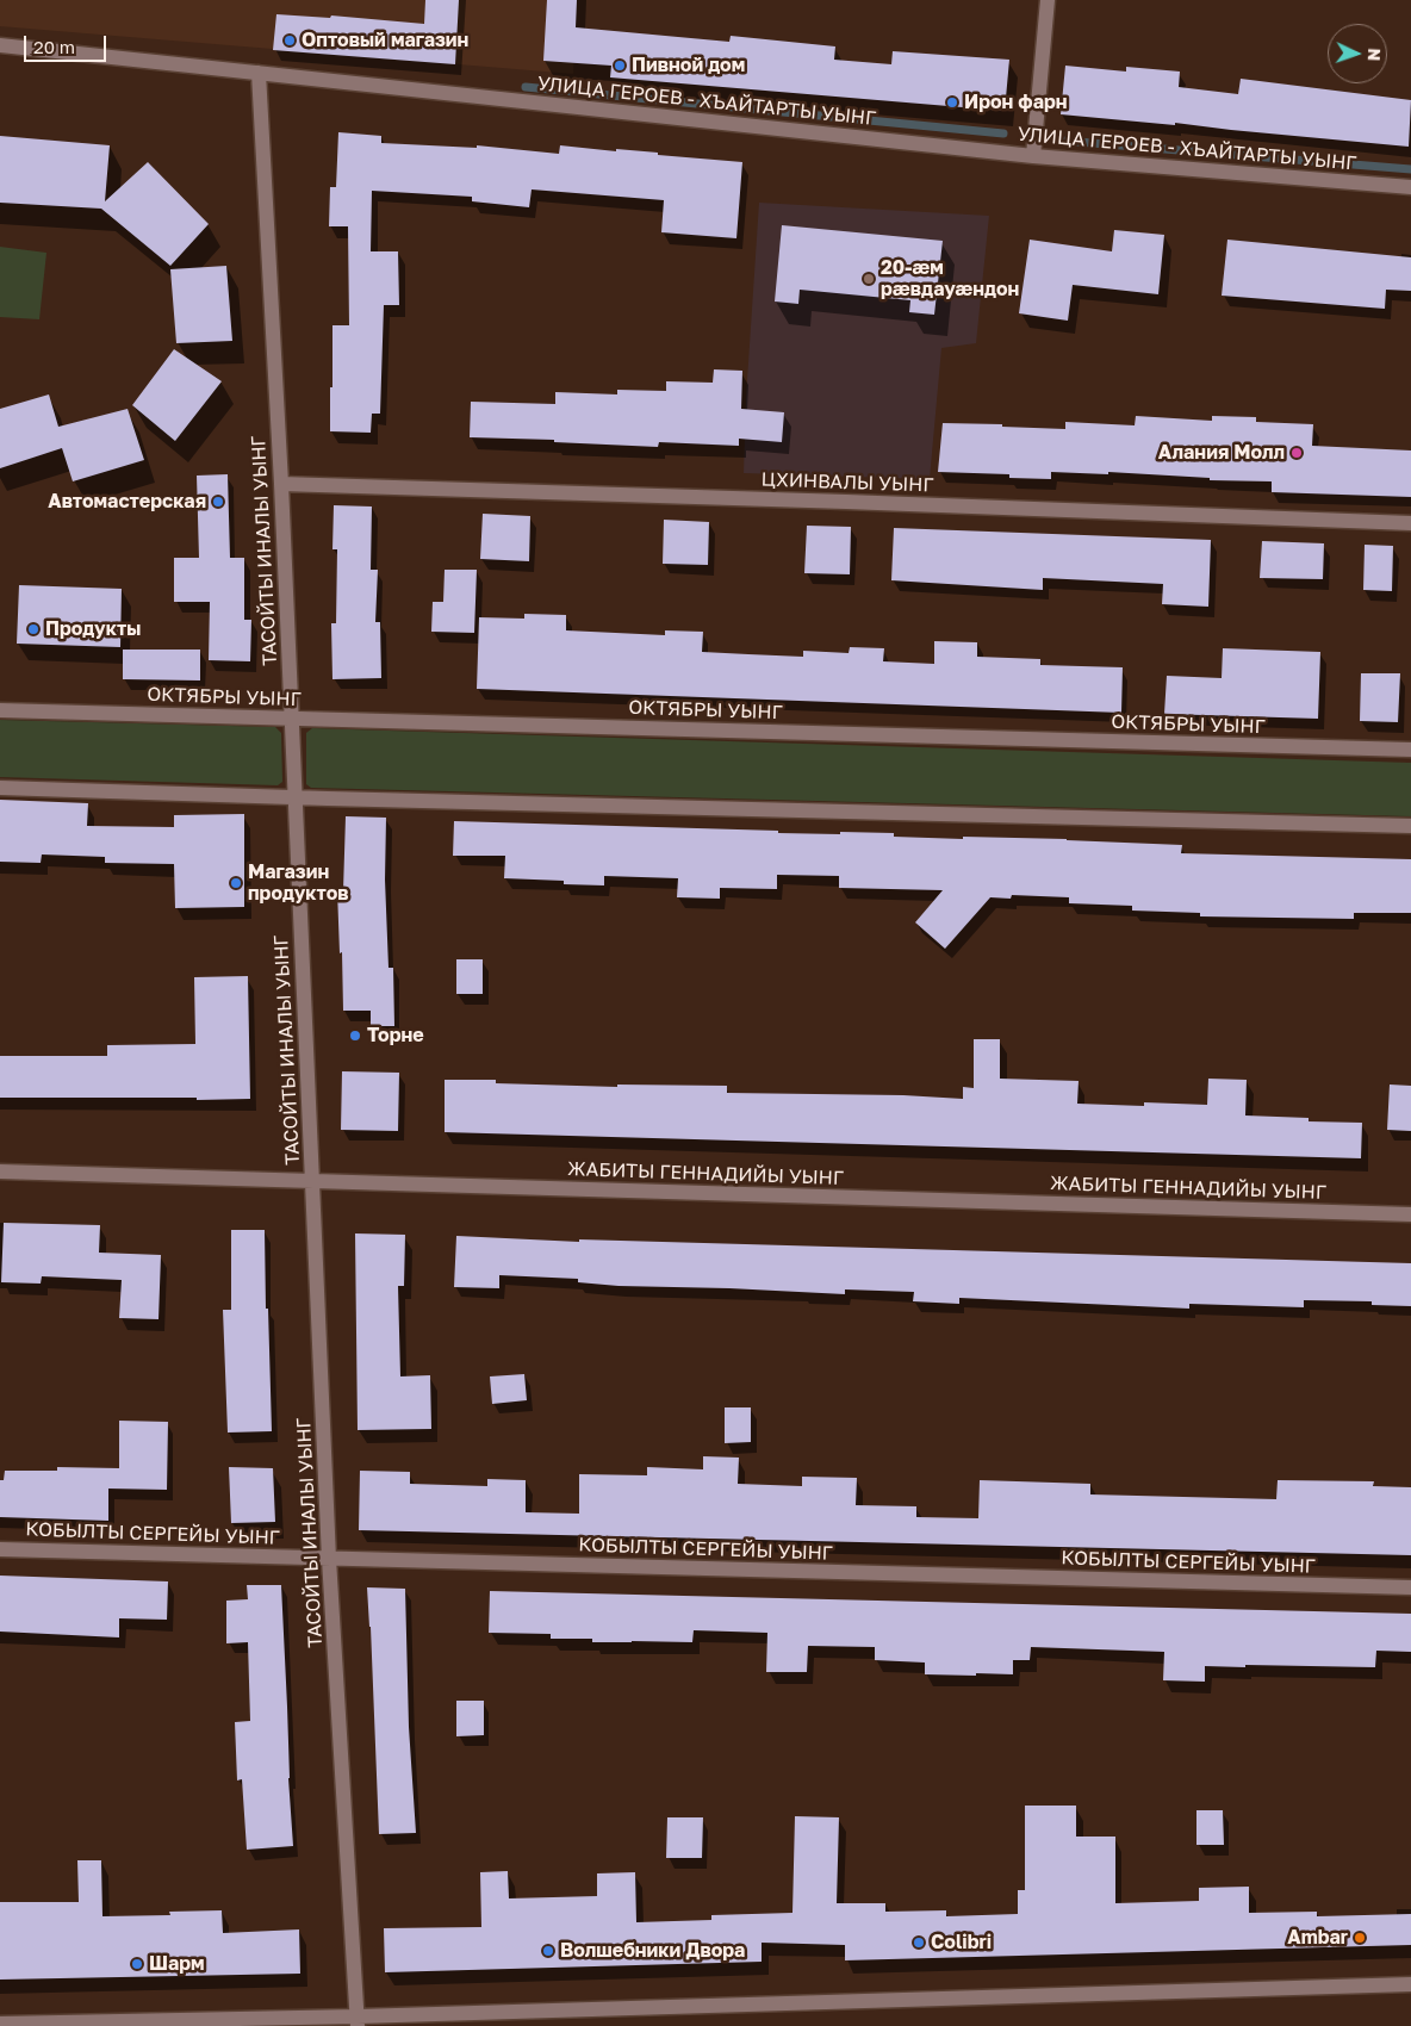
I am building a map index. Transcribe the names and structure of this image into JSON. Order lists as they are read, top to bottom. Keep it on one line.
{"streets":{"street":["УЛИЦА ГЕРОЕВ - ХЪАЙТАРТЫ УЫНГ","ЦХИНВАЛЫ УЫНГ","ТАСОЙТЫ ИНАЛЫ УЫНГ","ОКТЯБРЫ УЫНГ","ЖАБИТЫ ГЕННАДИЙЫ УЫНГ","КОБЫЛТЫ СЕРГЕЙЫ УЫНГ"]},"crossings":[["УЛИЦА ГЕРОЕВ - ХЪАЙТАРТЫ УЫНГ","ТАСОЙТЫ ИНАЛЫ УЫНГ"],["ЦХИНВАЛЫ УЫНГ","ТАСОЙТЫ ИНАЛЫ УЫНГ"],["ТАСОЙТЫ ИНАЛЫ УЫНГ","ОКТЯБРЫ УЫНГ"],["ТАСОЙТЫ ИНАЛЫ УЫНГ","ЖАБИТЫ ГЕННАДИЙЫ УЫНГ"],["ТАСОЙТЫ ИНАЛЫ УЫНГ","КОБЫЛТЫ СЕРГЕЙЫ УЫНГ"]],"places":["Оптовый магазин","Пивной дом","Ирон фарн","20-æм рӕвдауӕндон","Алания Молл","Автомастерская","Продукты","Магазин продуктов","Торне","Ambar","Colibri","Волшебники Двора","Шарм"],"scale_bar":"20 m","north":"right"}
